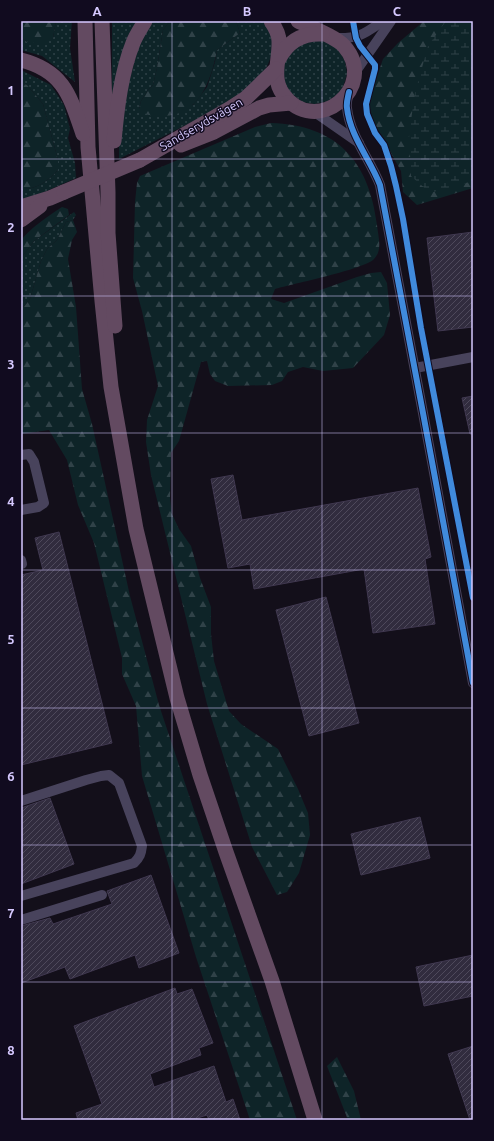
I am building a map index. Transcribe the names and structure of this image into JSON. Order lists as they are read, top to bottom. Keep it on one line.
{"streets":{"highway":["Sandserydsvägen"]},"grid":{"columns":["A","B","C"],"rows":["1","2","3","4","5","6","7","8"]}}
